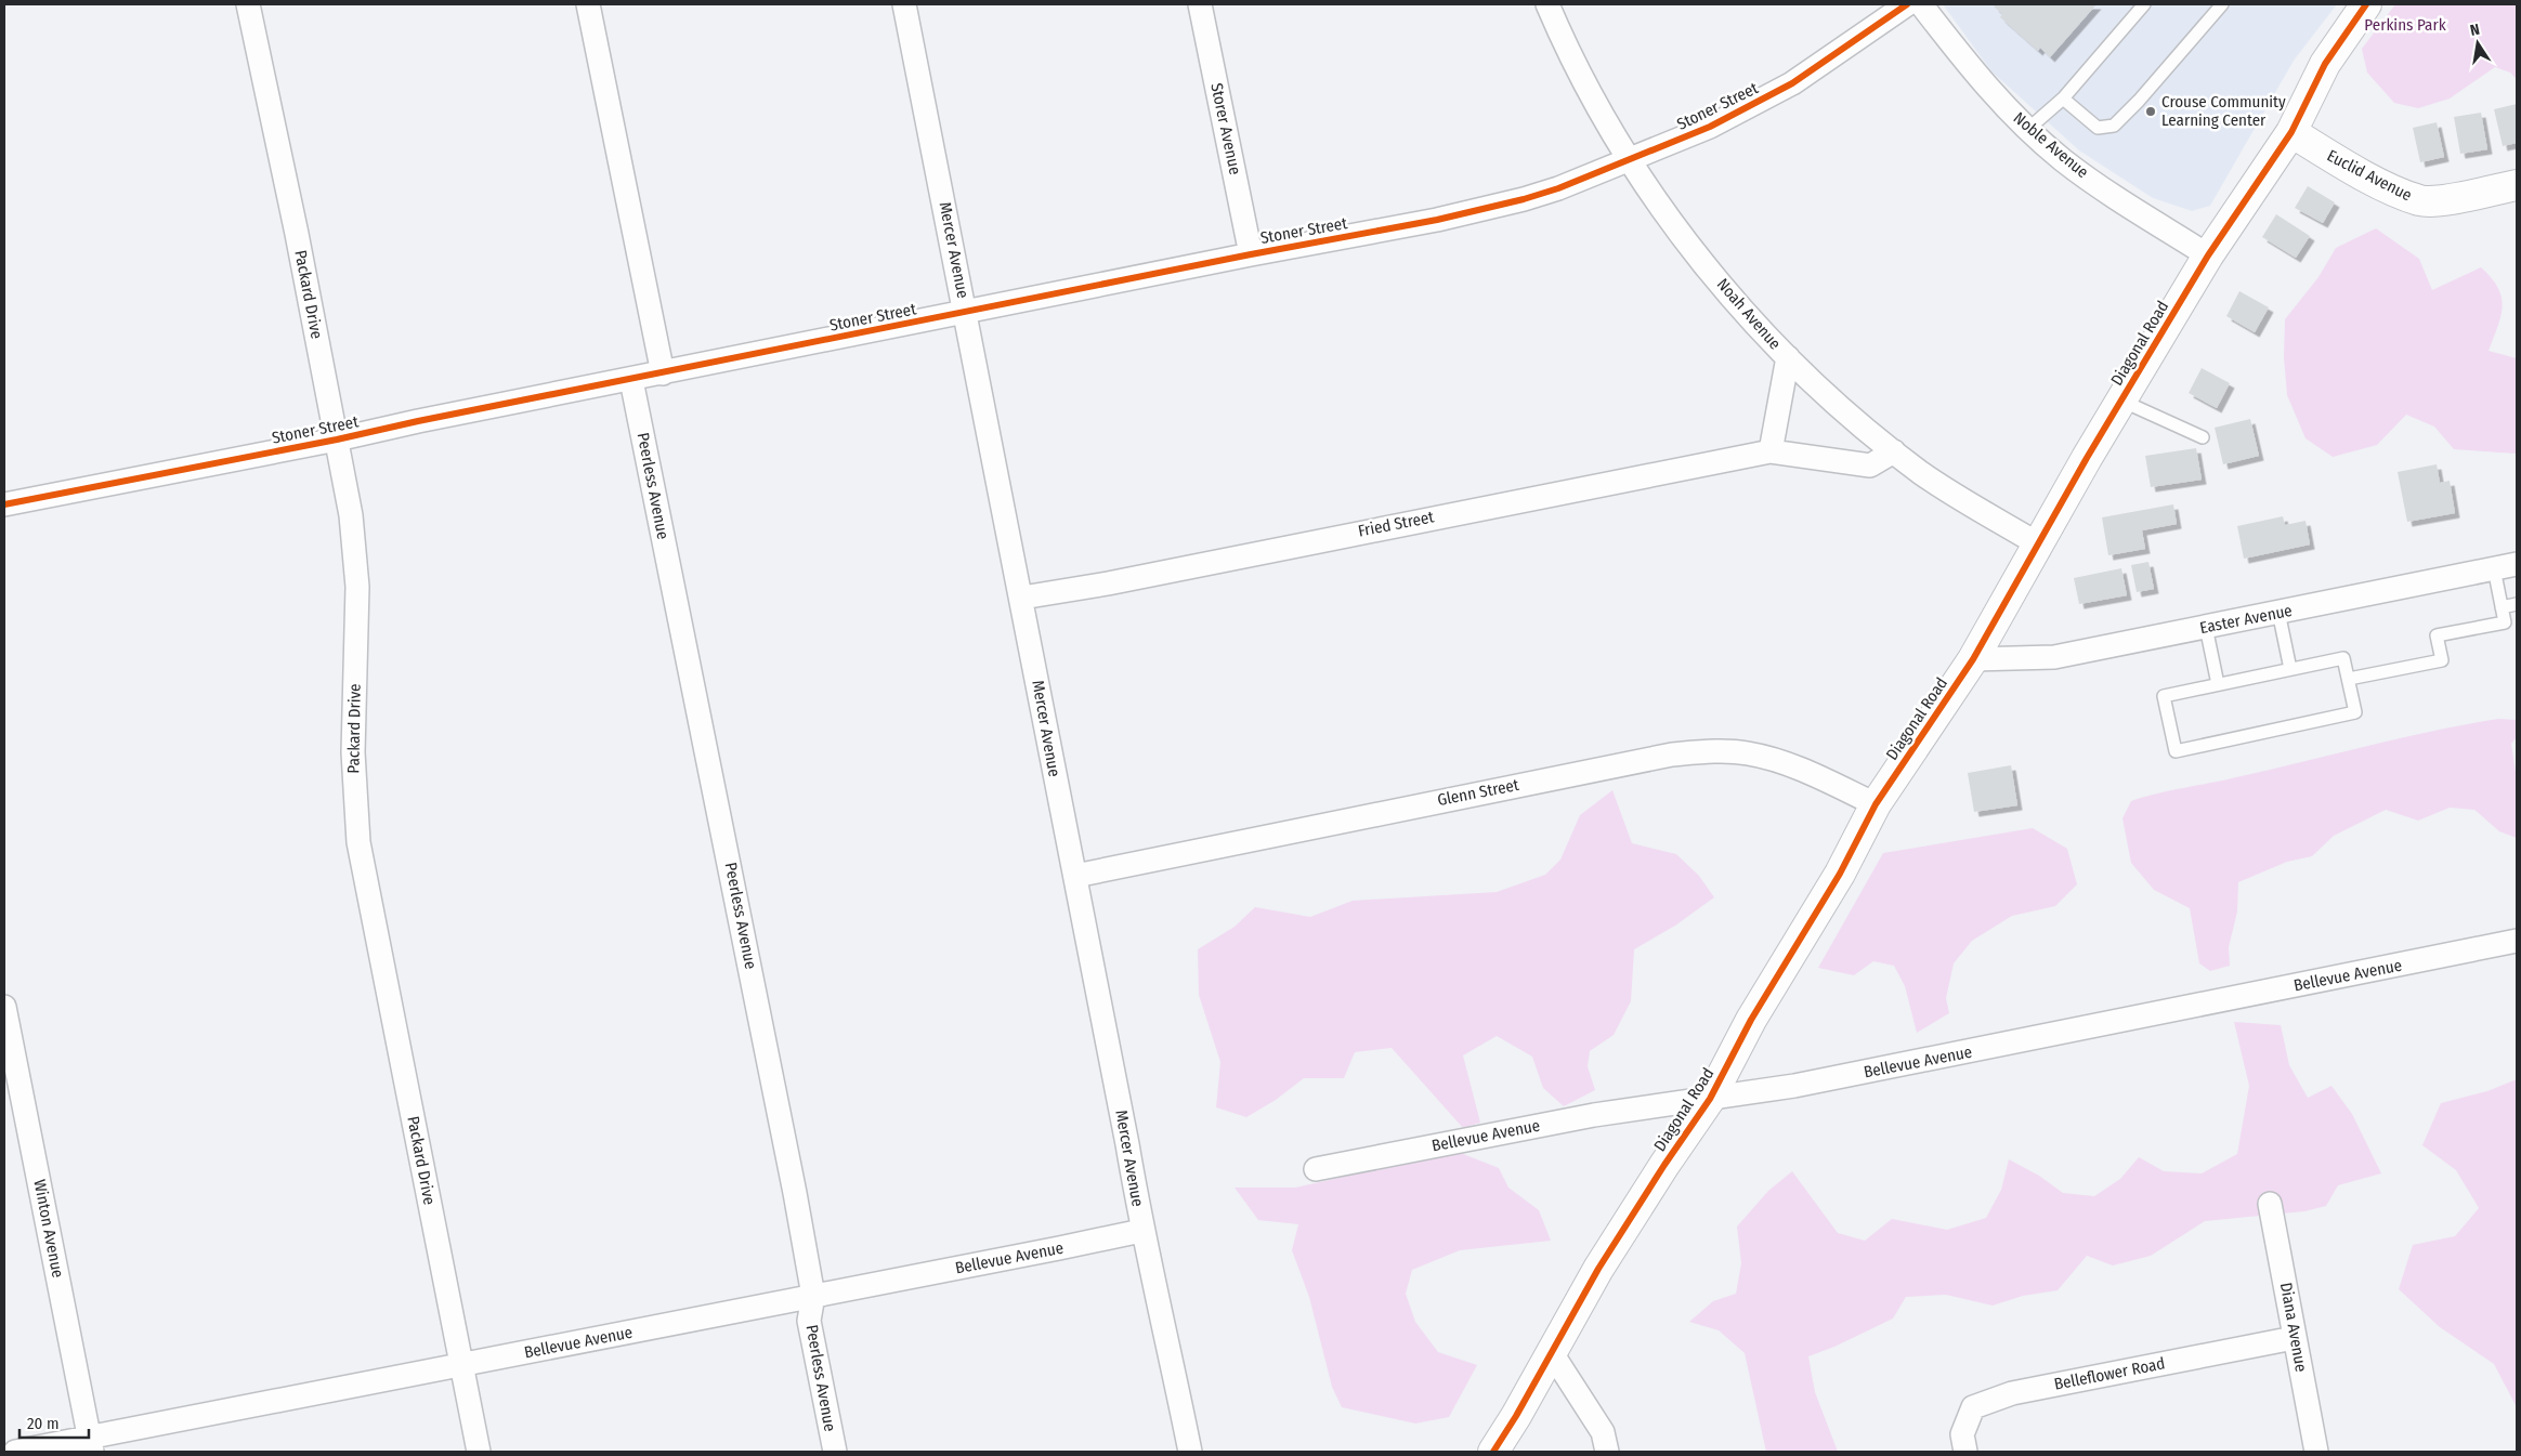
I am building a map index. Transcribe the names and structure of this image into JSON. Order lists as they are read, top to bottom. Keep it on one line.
{"streets":{"street":["Stoner Street","Storer Avenue","Noble Avenue","Euclid Avenue","Mercer Avenue","Packard Drive","Noah Avenue","Diagonal Road","Peerless Avenue","Fried Street","Easter Avenue","Glenn Street","Bellevue Avenue","Winton Avenue","Diana Avenue","Belleflower Road"]},"crossings":[["Stoner Street","Storer Avenue"],["Stoner Street","Mercer Avenue"],["Stoner Street","Packard Drive"],["Stoner Street","Noah Avenue"],["Stoner Street","Peerless Avenue"],["Noble Avenue","Diagonal Road"],["Euclid Avenue","Diagonal Road"],["Mercer Avenue","Fried Street"],["Mercer Avenue","Glenn Street"],["Mercer Avenue","Bellevue Avenue"],["Packard Drive","Bellevue Avenue"],["Noah Avenue","Diagonal Road"],["Noah Avenue","Fried Street"],["Diagonal Road","Easter Avenue"],["Diagonal Road","Glenn Street"],["Diagonal Road","Bellevue Avenue"],["Peerless Avenue","Bellevue Avenue"],["Bellevue Avenue","Winton Avenue"],["Diana Avenue","Belleflower Road"]],"parks":["Perkins Park"],"places":["Crouse Community Learning Center"],"scale_bar":"20 m","north":"top"}
